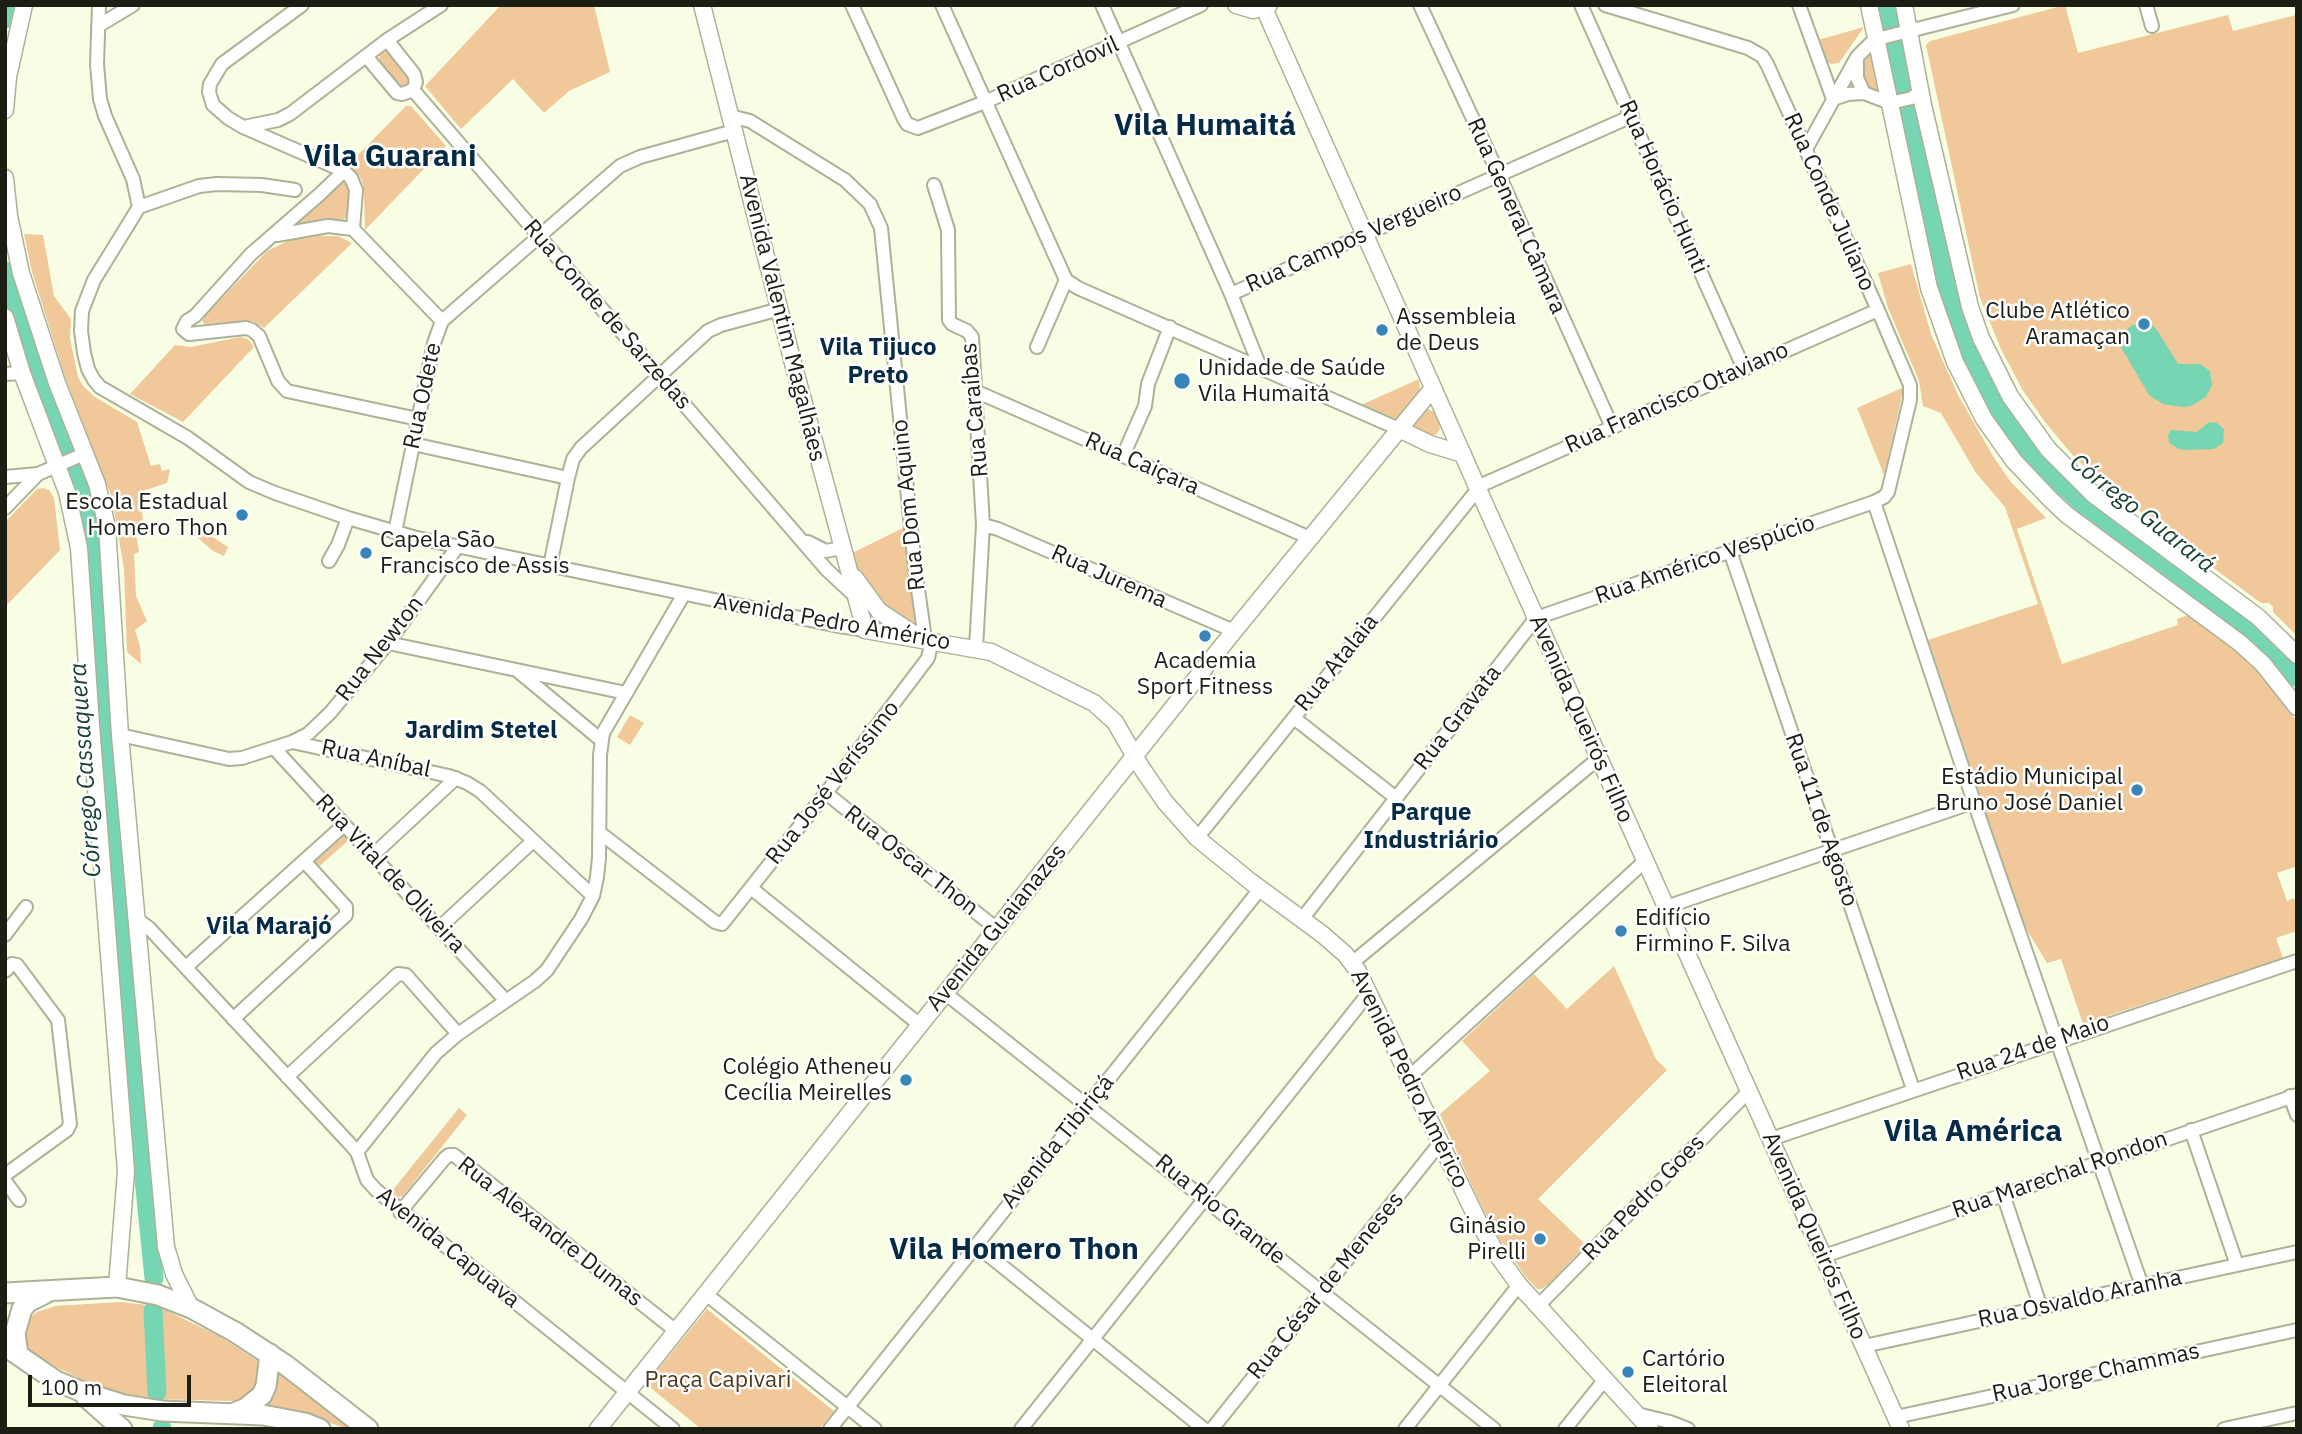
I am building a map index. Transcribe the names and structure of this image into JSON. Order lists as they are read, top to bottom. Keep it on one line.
{"streets":{"main road":["Avenida Valentim Magalhães","Avenida Pedro Américo","Avenida Queirós Filho","Avenida Guaianazes"],"street":["Rua Cordovil","Rua Horácio Hunti","Rua Conde Juliano","Rua General Câmara","Rua Campos Vergueiro","Rua Conde de Sarzedas","Rua Odete","Rua Francisco Otaviano","Rua Caraíbas","Rua Caiçara","Rua Dom Aquino","Rua Américo Vespúcio","Rua Jurema","Rua Newton","Rua Atalaia","Rua Gravata","Rua Aníbal","Rua José Veríssimo","Rua 11 de Agosto","Rua Oscar Thon","Rua Vital de Oliveira","Rua 24 de Maio","Avenida Tibiriçá","Rua Marechal Rondon","Rua Pedro Goes","Rua Rio Grande","Rua Alexandre Dumas","Avenida Capuava","Rua César de Meneses","Rua Osvaldo Aranha","Rua Jorge Chammas"]},"crossings":[["Rua Horácio Hunti","Rua Campos Vergueiro"],["Rua Horácio Hunti","Rua Francisco Otaviano"],["Rua Conde Juliano","Rua Francisco Otaviano"],["Rua Conde Juliano","Rua Américo Vespúcio"],["Rua General Câmara","Rua Campos Vergueiro"],["Rua General Câmara","Rua Francisco Otaviano"],["Rua Campos Vergueiro","Avenida Queirós Filho"],["Rua Conde de Sarzedas","Avenida Valentim Magalhães"],["Rua Conde de Sarzedas","Rua Odete"],["Avenida Valentim Magalhães","Rua Odete"],["Avenida Valentim Magalhães","Rua Dom Aquino"],["Avenida Valentim Magalhães","Avenida Pedro Américo"],["Rua Odete","Rua Dom Aquino"],["Rua Odete","Avenida Pedro Américo"],["Rua Francisco Otaviano","Rua Atalaia"],["Rua Francisco Otaviano","Avenida Queirós Filho"],["Rua Caraíbas","Rua Caiçara"],["Rua Caraíbas","Rua Jurema"],["Rua Caraíbas","Avenida Pedro Américo"],["Rua Caiçara","Avenida Guaianazes"],["Rua Dom Aquino","Avenida Pedro Américo"],["Rua Dom Aquino","Rua José Veríssimo"],["Rua Américo Vespúcio","Rua Gravata"],["Rua Américo Vespúcio","Avenida Queirós Filho"],["Rua Américo Vespúcio","Rua 11 de Agosto"],["Rua Jurema","Avenida Guaianazes"],["Avenida Pedro Américo","Rua Newton"],["Avenida Pedro Américo","Rua Atalaia"],["Avenida Pedro Américo","Rua Gravata"],["Avenida Pedro Américo","Rua José Veríssimo"],["Avenida Pedro Américo","Avenida Guaianazes"],["Avenida Pedro Américo","Avenida Tibiriçá"],["Avenida Pedro Américo","Rua Pedro Goes"],["Avenida Pedro Américo","Rua César de Meneses"],["Rua Newton","Rua Aníbal"],["Rua Atalaia","Avenida Queirós Filho"],["Rua Gravata","Avenida Queirós Filho"],["Avenida Queirós Filho","Avenida Guaianazes"],["Avenida Queirós Filho","Rua 24 de Maio"],["Avenida Queirós Filho","Rua Marechal Rondon"],["Avenida Queirós Filho","Rua Pedro Goes"],["Avenida Queirós Filho","Rua Osvaldo Aranha"],["Avenida Queirós Filho","Rua Jorge Chammas"],["Rua Aníbal","Rua Vital de Oliveira"],["Rua José Veríssimo","Rua Oscar Thon"],["Rua 11 de Agosto","Rua 24 de Maio"],["Rua Oscar Thon","Avenida Guaianazes"],["Avenida Guaianazes","Rua Rio Grande"],["Avenida Guaianazes","Rua Alexandre Dumas"],["Avenida Guaianazes","Avenida Capuava"],["Avenida Tibiriçá","Rua Rio Grande"],["Rua Rio Grande","Rua César de Meneses"],["Rua Alexandre Dumas","Avenida Capuava"]],"districts":["Vila Humaitá","Vila Guarani","Vila Tijuco Preto","Jardim Stetel","Parque Industriário","Vila Marajó","Vila América","Vila Homero Thon"],"water":["Córrego Guarará","Córrego Cassaquera"],"parks":["Praça Capivari"],"places":["Clube Atlético Aramaçan","Assembleia de Deus","Unidade de Saúde Vila Humaitá","Escola Estadual Homero Thon","Capela São Francisco de Assis","Academia Sport Fitness","Estádio Municipal Bruno José Daniel","Edifício Firmino F. Silva","Colégio Atheneu Cecília Meirelles","Ginásio Pirelli","Cartório Eleitoral"],"scale_bar":"100 m"}
